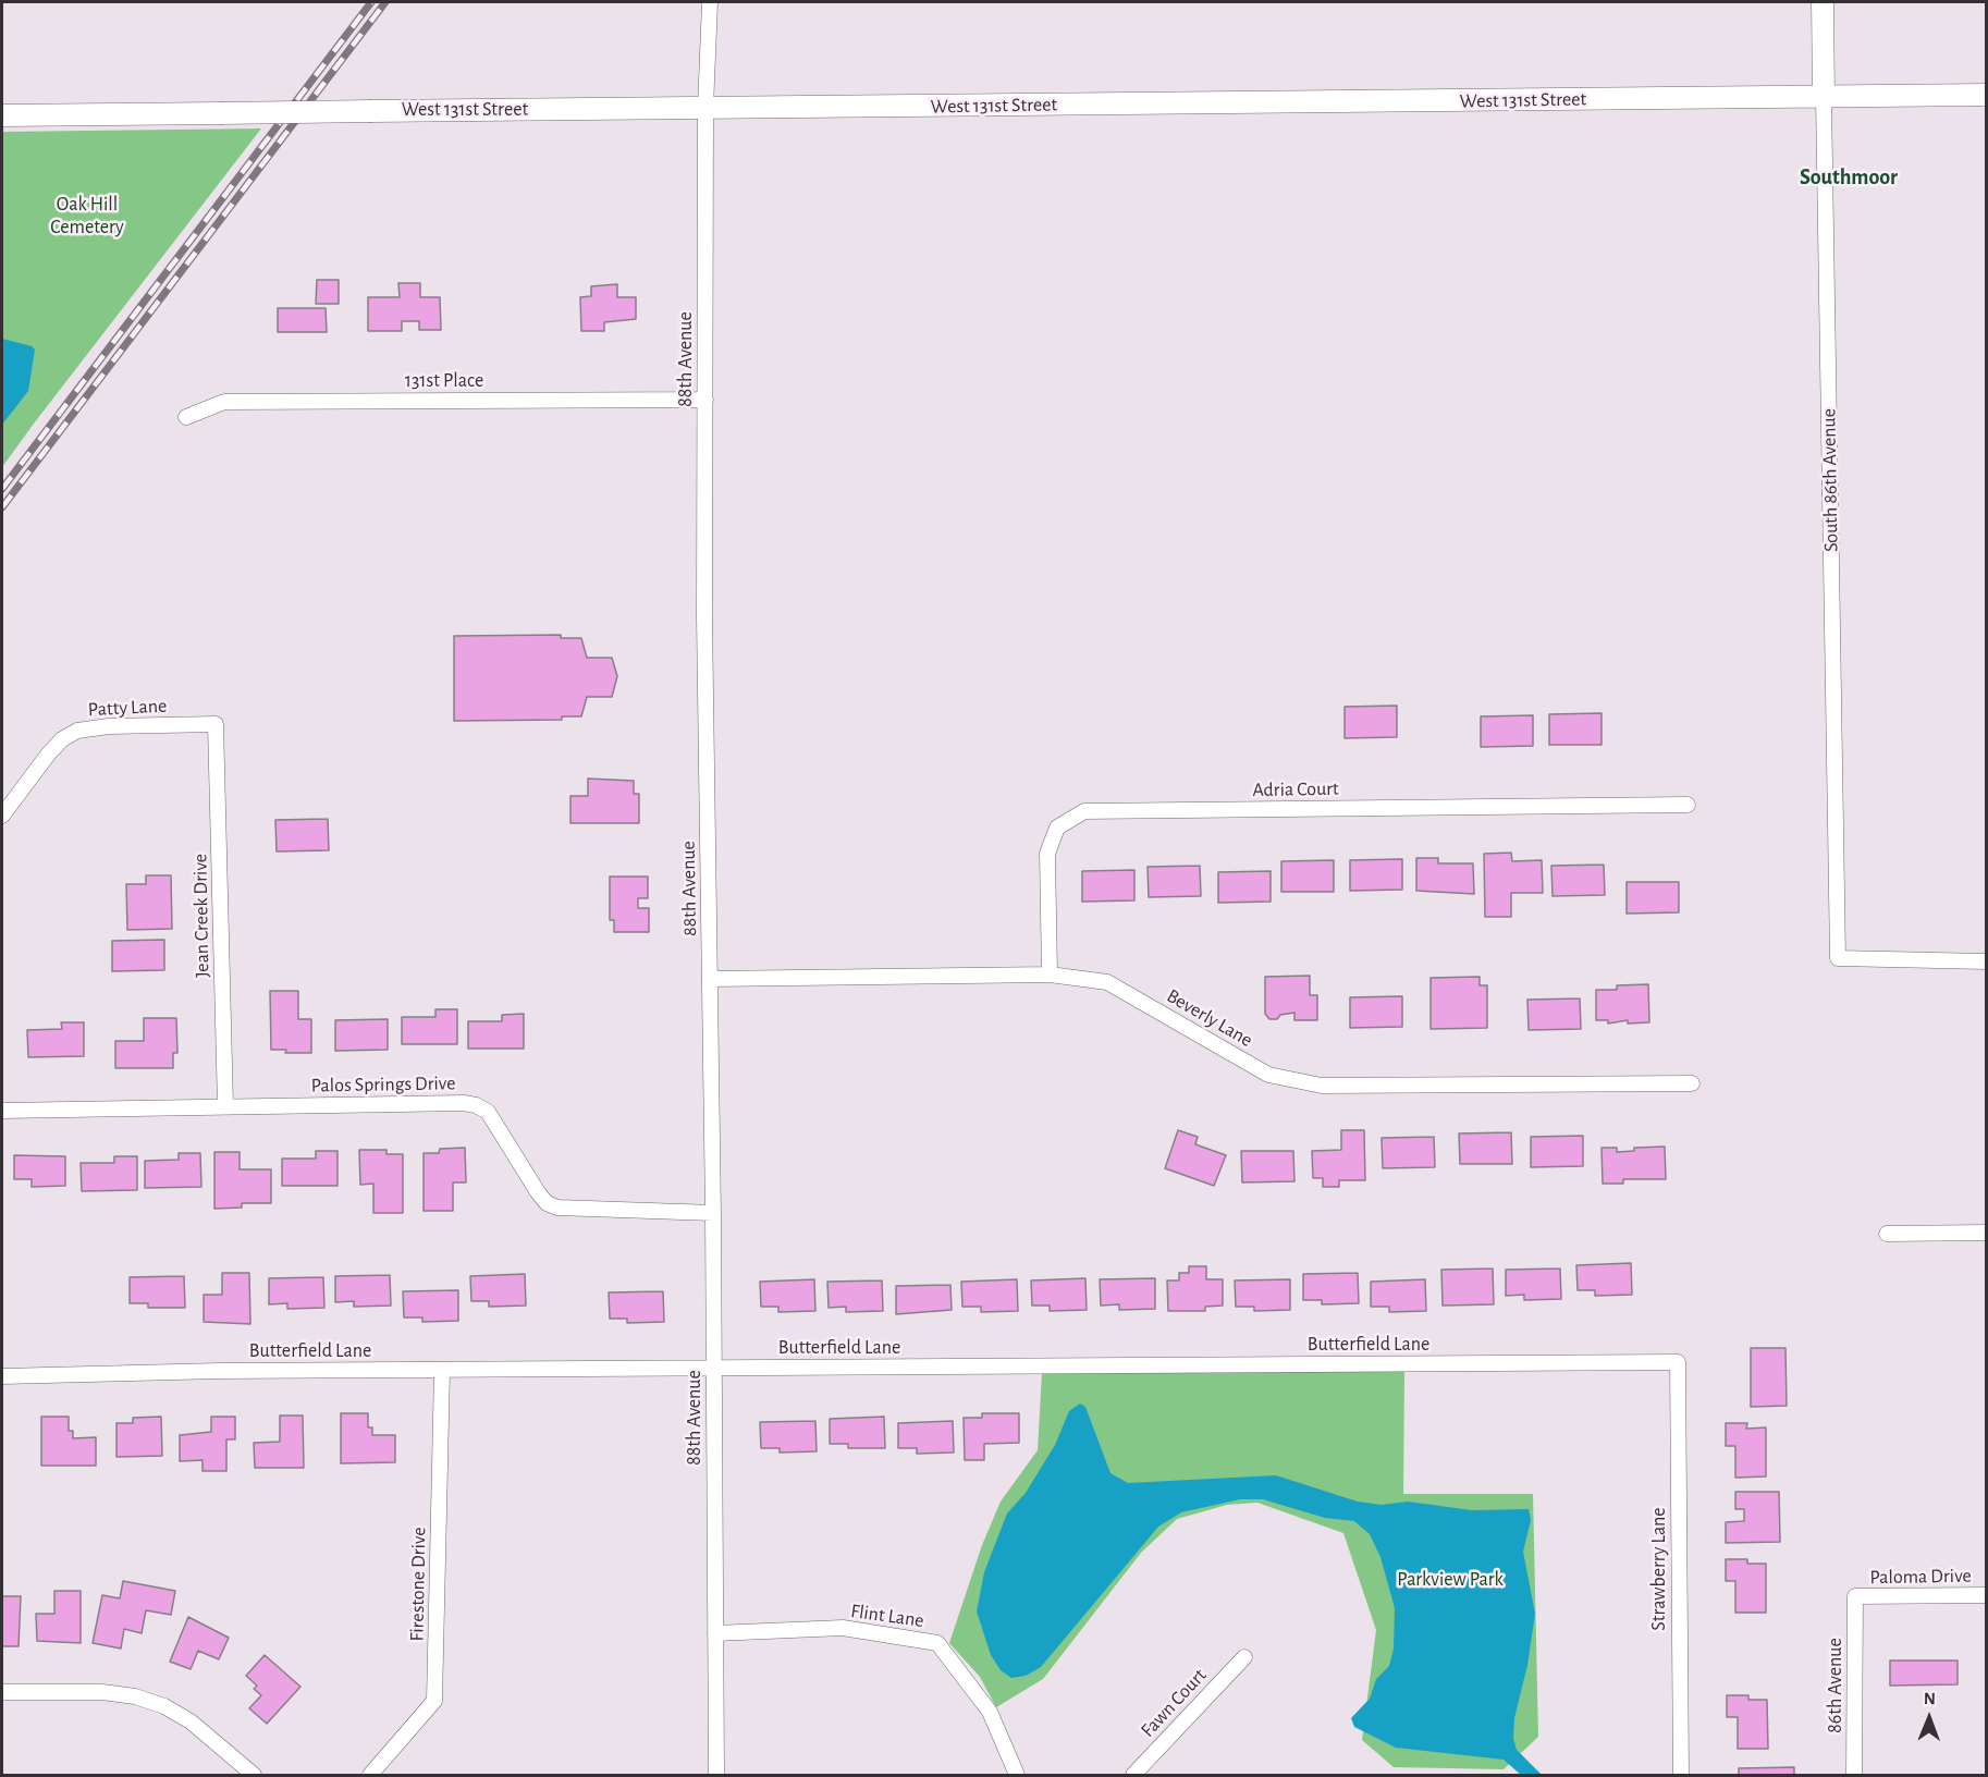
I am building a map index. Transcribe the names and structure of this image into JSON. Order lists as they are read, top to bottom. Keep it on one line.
{"streets":{"street":["West 131st Street","88th Avenue","131st Place","South 86th Avenue","Patty Lane","Adria Court","Jean Creek Drive","Beverly Lane","Palos Springs Drive","Butterfield Lane","Strawberry Lane","Paloma Drive","Firestone Drive","Flint Lane","86th Avenue","Fawn Court"]},"crossings":[["West 131st Street","88th Avenue"],["West 131st Street","South 86th Avenue"],["88th Avenue","131st Place"],["88th Avenue","Beverly Lane"],["88th Avenue","Palos Springs Drive"],["88th Avenue","Butterfield Lane"],["88th Avenue","Flint Lane"],["Patty Lane","Jean Creek Drive"],["Adria Court","Beverly Lane"],["Jean Creek Drive","Palos Springs Drive"],["Butterfield Lane","Strawberry Lane"],["Butterfield Lane","Firestone Drive"],["Paloma Drive","86th Avenue"]],"districts":["Southmoor"],"parks":["Oak Hill Cemetery","Parkview Park"],"north":"top"}
